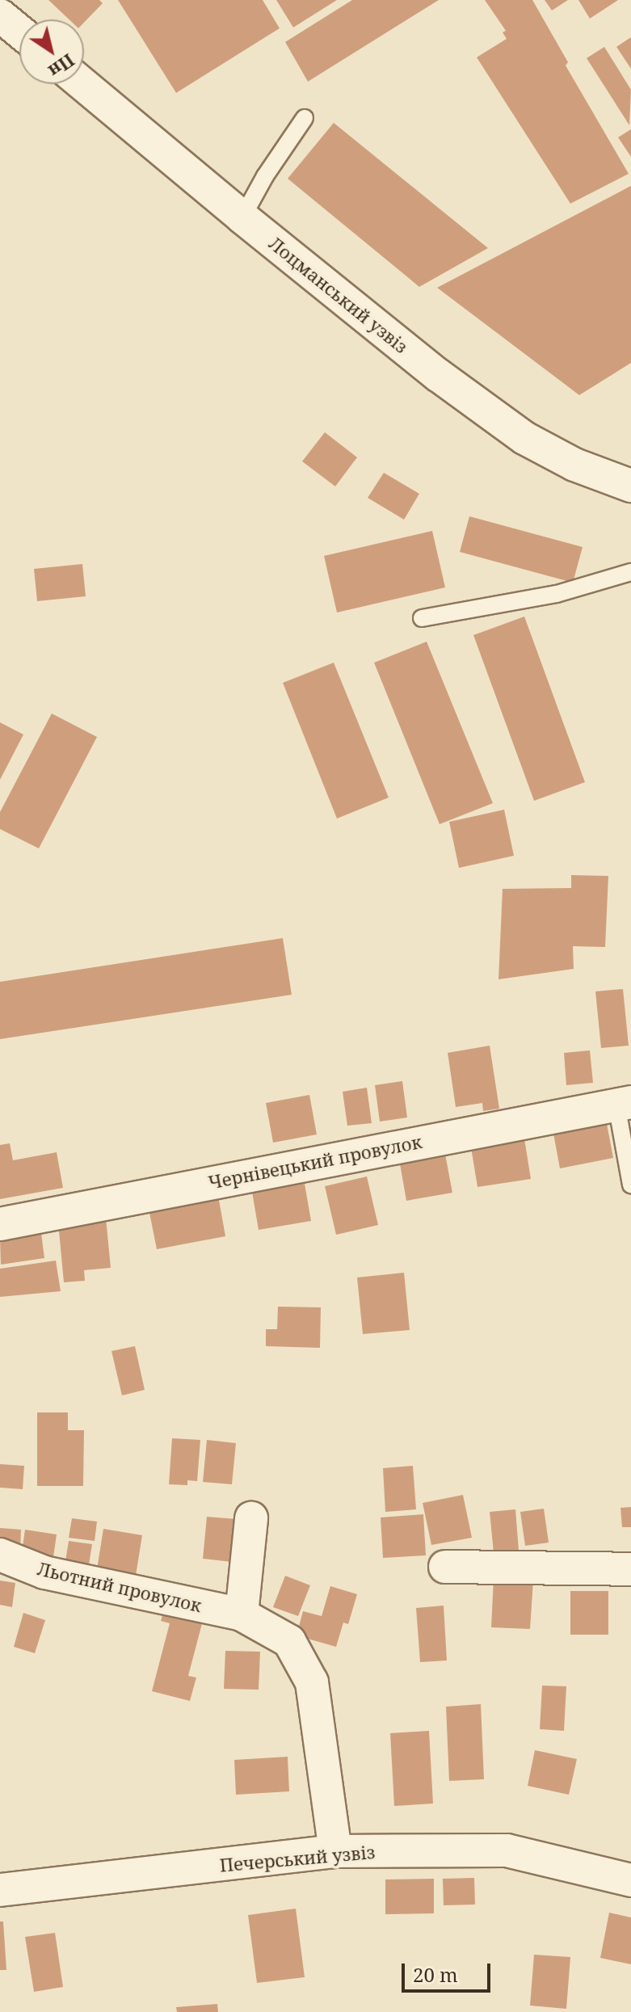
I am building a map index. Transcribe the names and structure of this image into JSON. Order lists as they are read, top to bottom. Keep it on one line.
{"streets":{"street":["Лоцманський узвіз","Чернівецький провулок","Льотний провулок","Печерський узвіз"]},"crossings":[["Льотний провулок","Печерський узвіз"]],"scale_bar":"20 m","north":"bottom right"}
